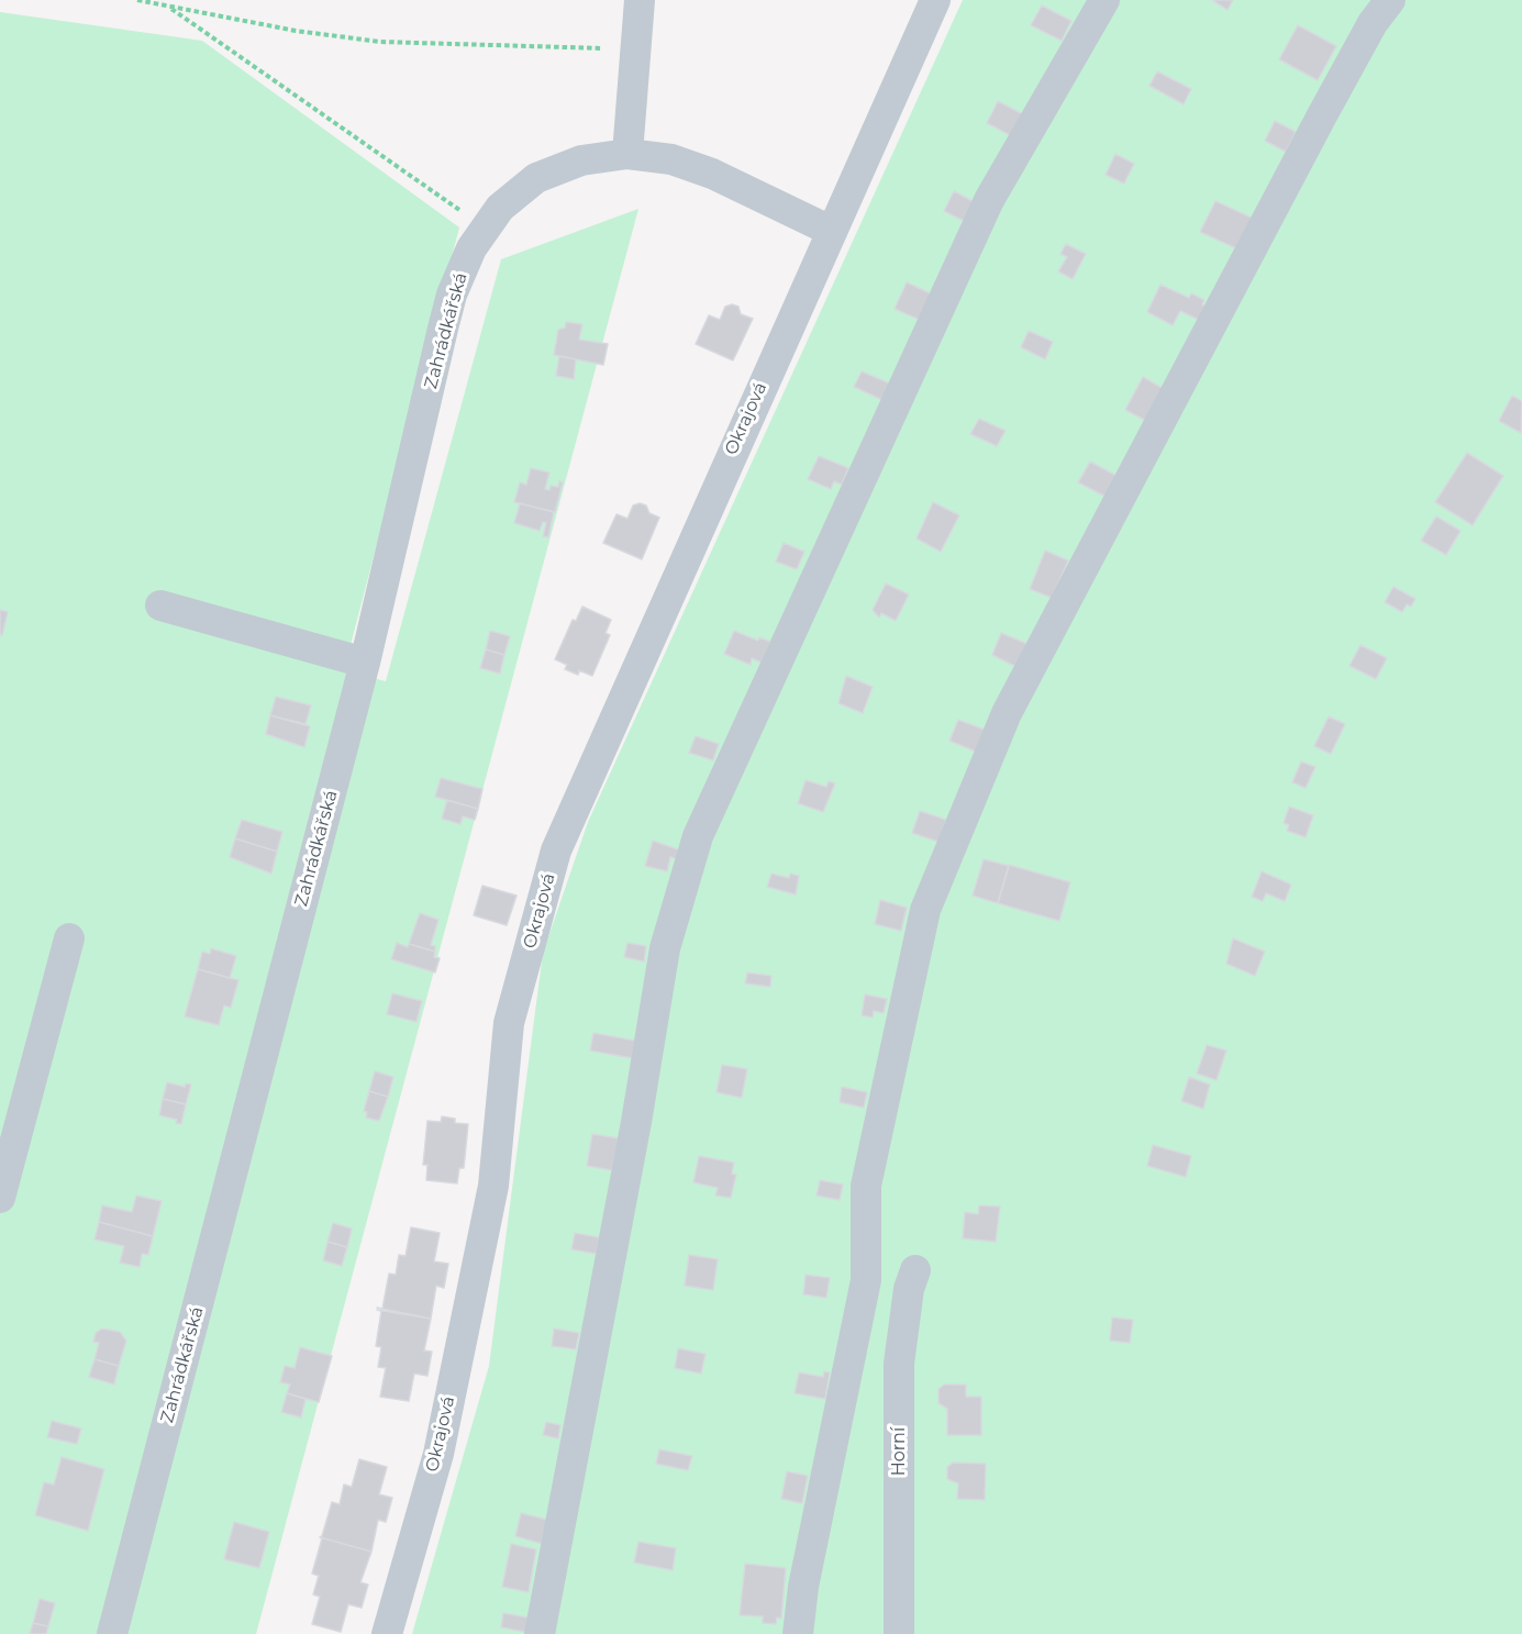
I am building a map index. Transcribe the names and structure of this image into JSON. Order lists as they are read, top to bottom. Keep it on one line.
{"streets":{"street":["Zahrádkářská","Okrajová","Horní"]},"crossings":[["Zahrádkářská","Okrajová"]]}
